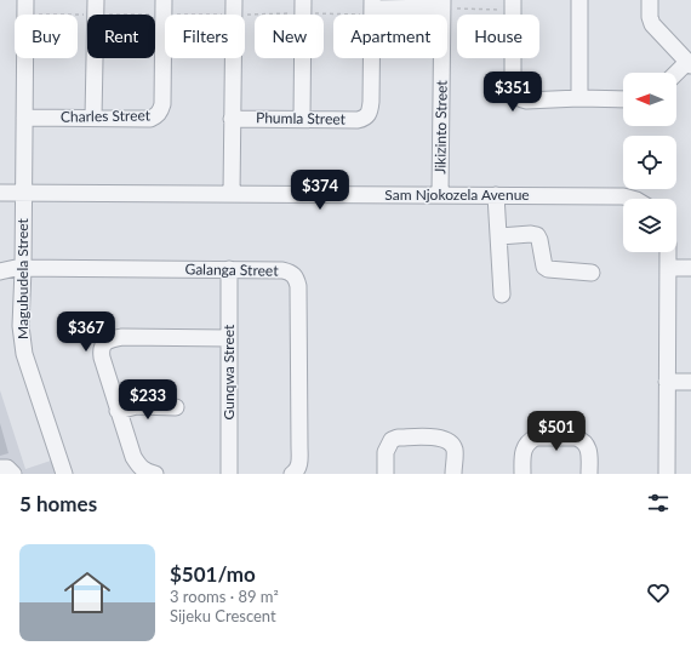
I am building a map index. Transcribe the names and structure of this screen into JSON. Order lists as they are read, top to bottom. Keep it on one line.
{"streets":{"street":["Charles Street","Phumla Street","Jikizinto Street","Sam Njokozela Avenue","Galanga Street","Magubudela Street","Gunqwa Street"]},"crossings":[["Charles Street","Magubudela Street"],["Jikizinto Street","Sam Njokozela Avenue"],["Sam Njokozela Avenue","Magubudela Street"],["Galanga Street","Magubudela Street"],["Galanga Street","Gunqwa Street"]],"north":"left","page":{"chip":["Buy","Rent","Filters","New","Apartment","House"],"price":["$351","$374","$367","$233","$501"],"heading":"5 homes","list":[{"name":"$501/mo","note":"3 rooms · 89 m² · Sijeku Crescent"}]}}
